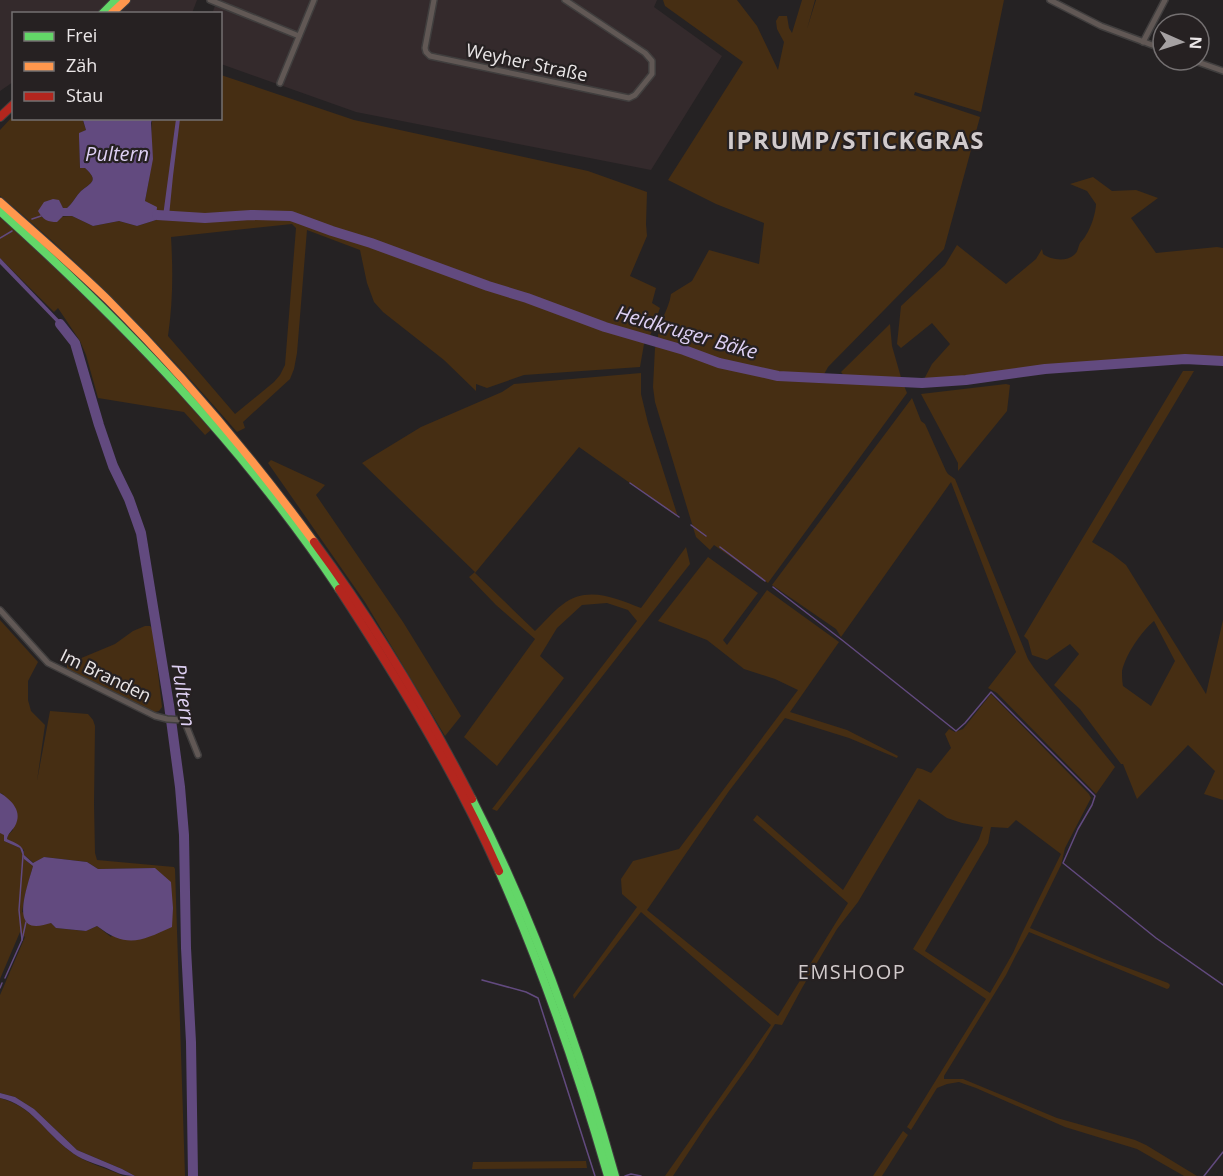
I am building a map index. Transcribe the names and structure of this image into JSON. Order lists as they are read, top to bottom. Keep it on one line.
{"streets":{"street":["Weyher Straße","Im Branden"]},"districts":["IPRUMP/STICKGRAS","EMSHOOP"],"water":["Pultern","Heidkruger Bäke"],"legend":["Frei","Zäh","Stau"],"north":"right"}
